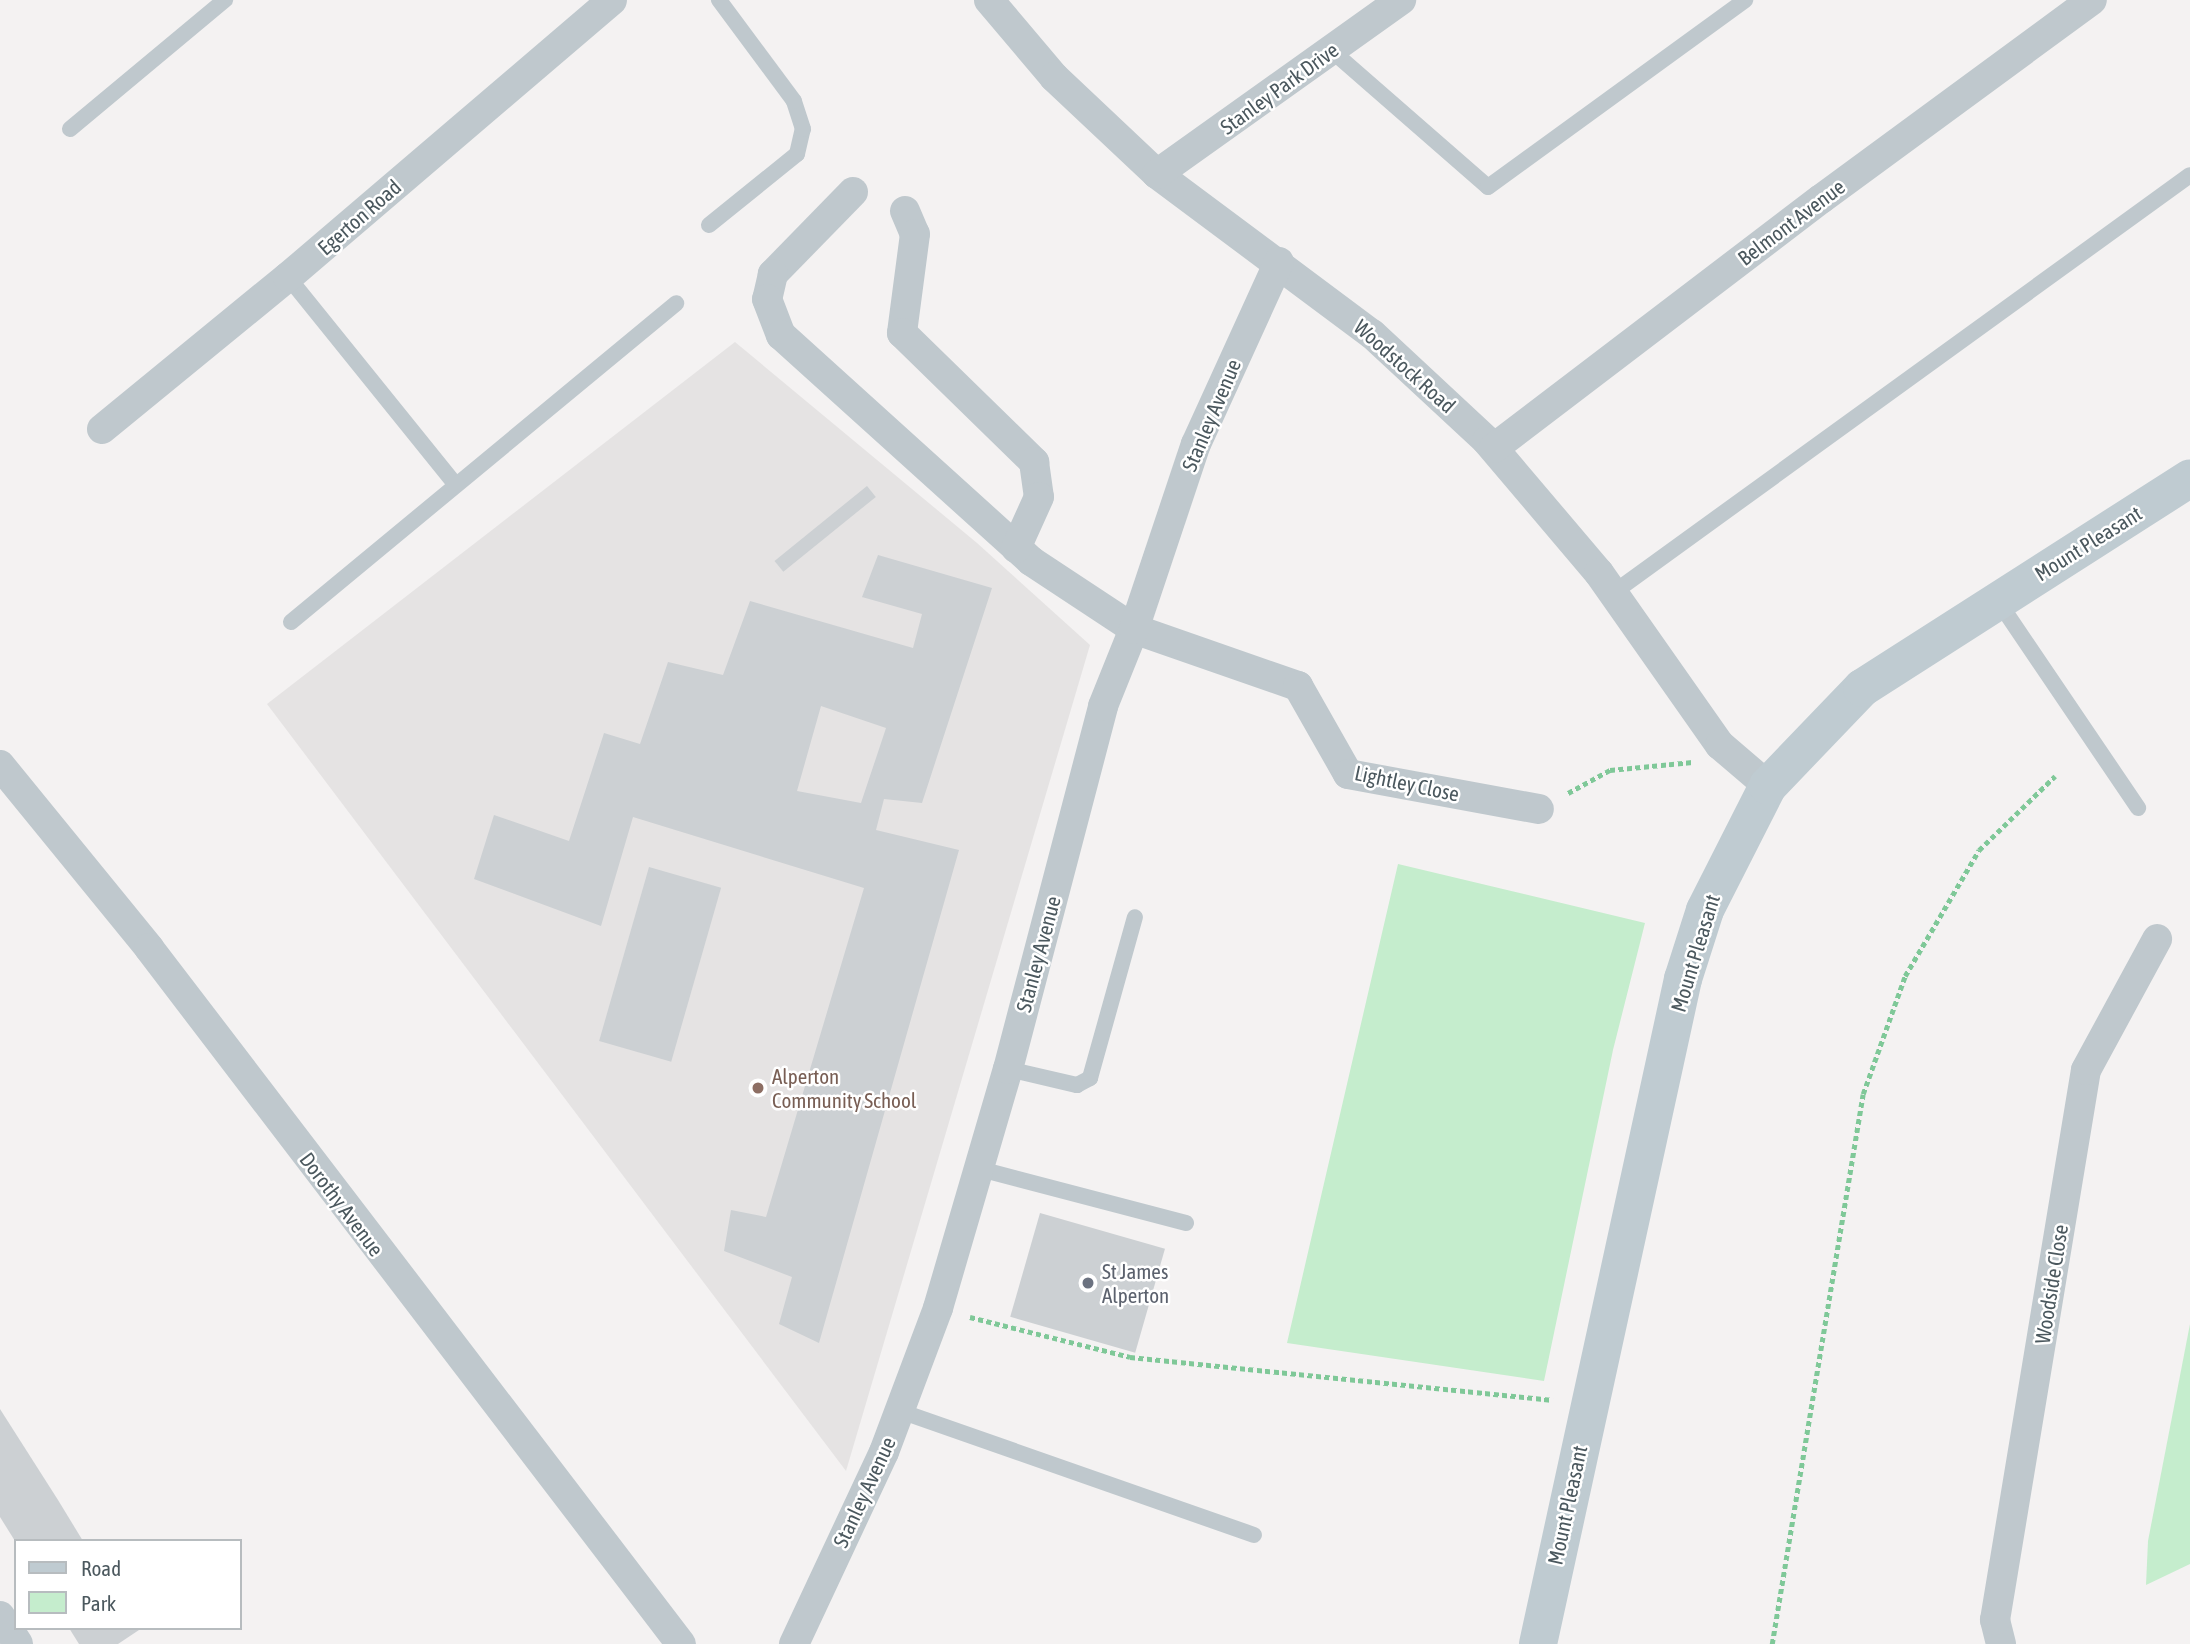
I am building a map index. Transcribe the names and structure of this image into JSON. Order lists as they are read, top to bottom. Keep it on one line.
{"streets":{"street":["Stanley Park Drive","Egerton Road","Belmont Avenue","Woodstock Road","Stanley Avenue","Mount Pleasant","Lightley Close","Dorothy Avenue","Woodside Close"]},"crossings":[["Stanley Park Drive","Woodstock Road"],["Belmont Avenue","Woodstock Road"],["Woodstock Road","Stanley Avenue"],["Woodstock Road","Mount Pleasant"],["Stanley Avenue","Lightley Close"]],"places":["Alperton Community School","St James Alperton"],"legend":["Road","Park"]}
